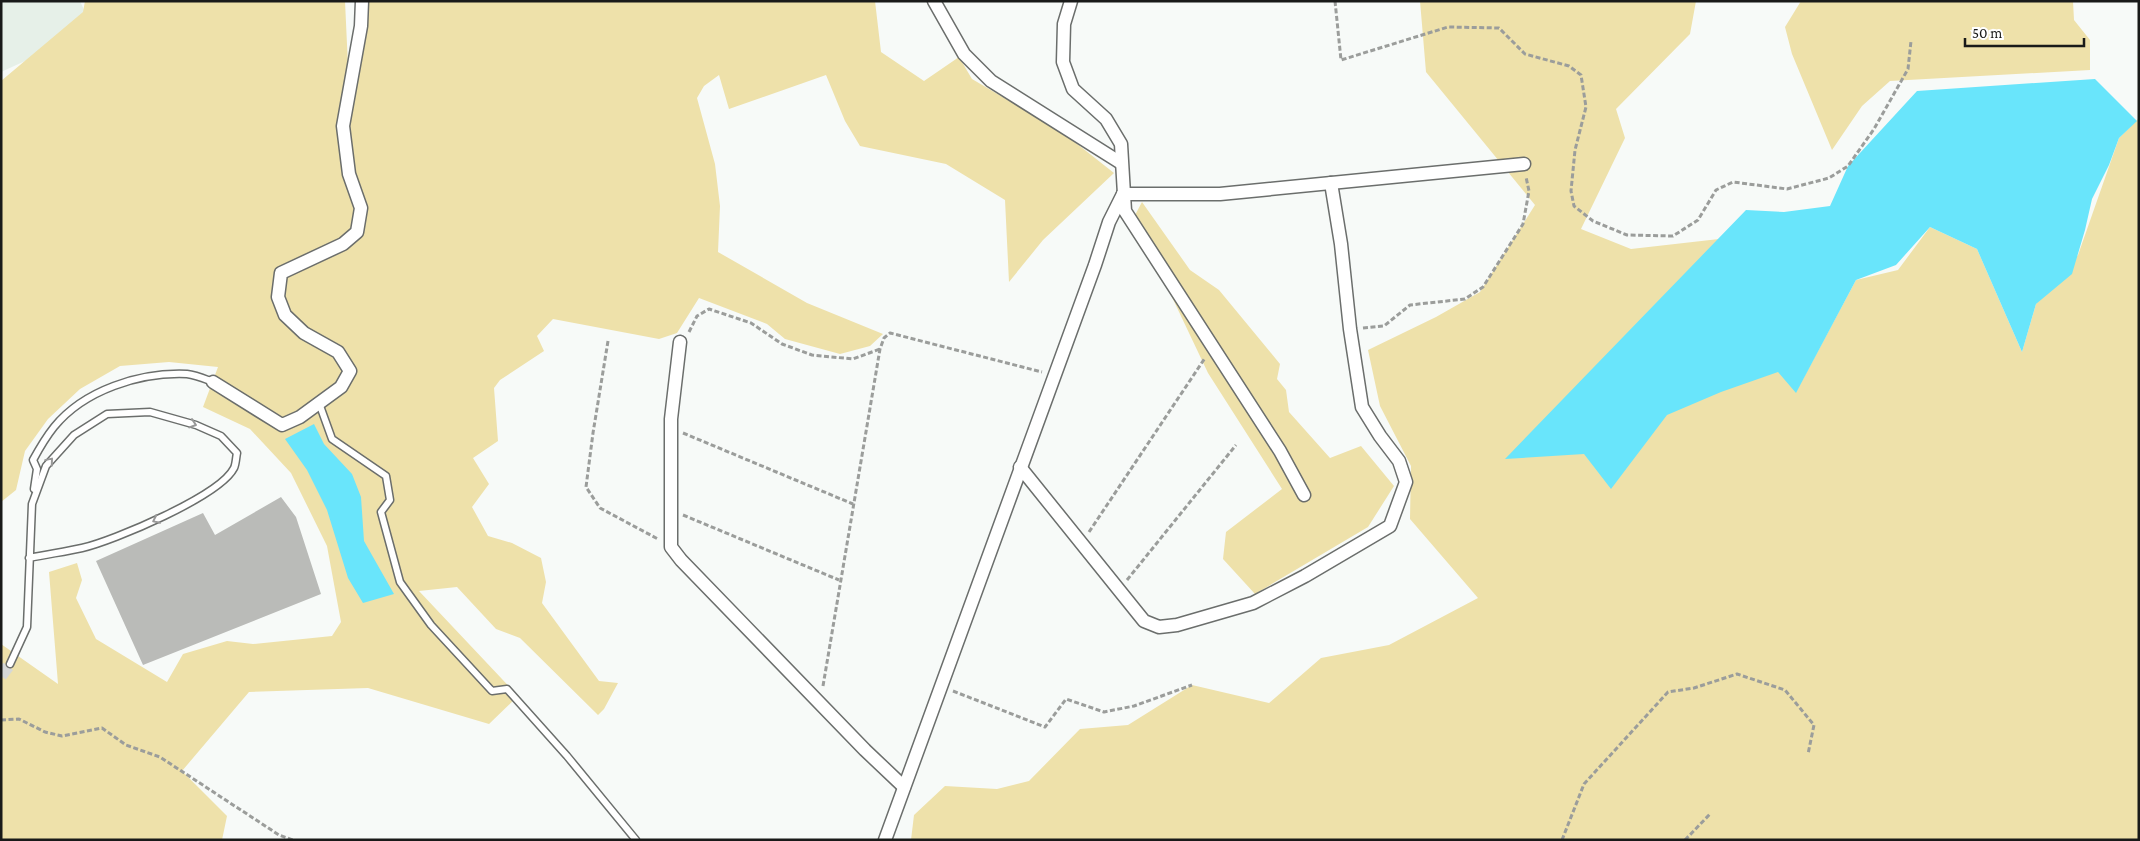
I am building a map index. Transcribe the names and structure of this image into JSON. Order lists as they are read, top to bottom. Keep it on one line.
{"scale_bar":"50 m"}
